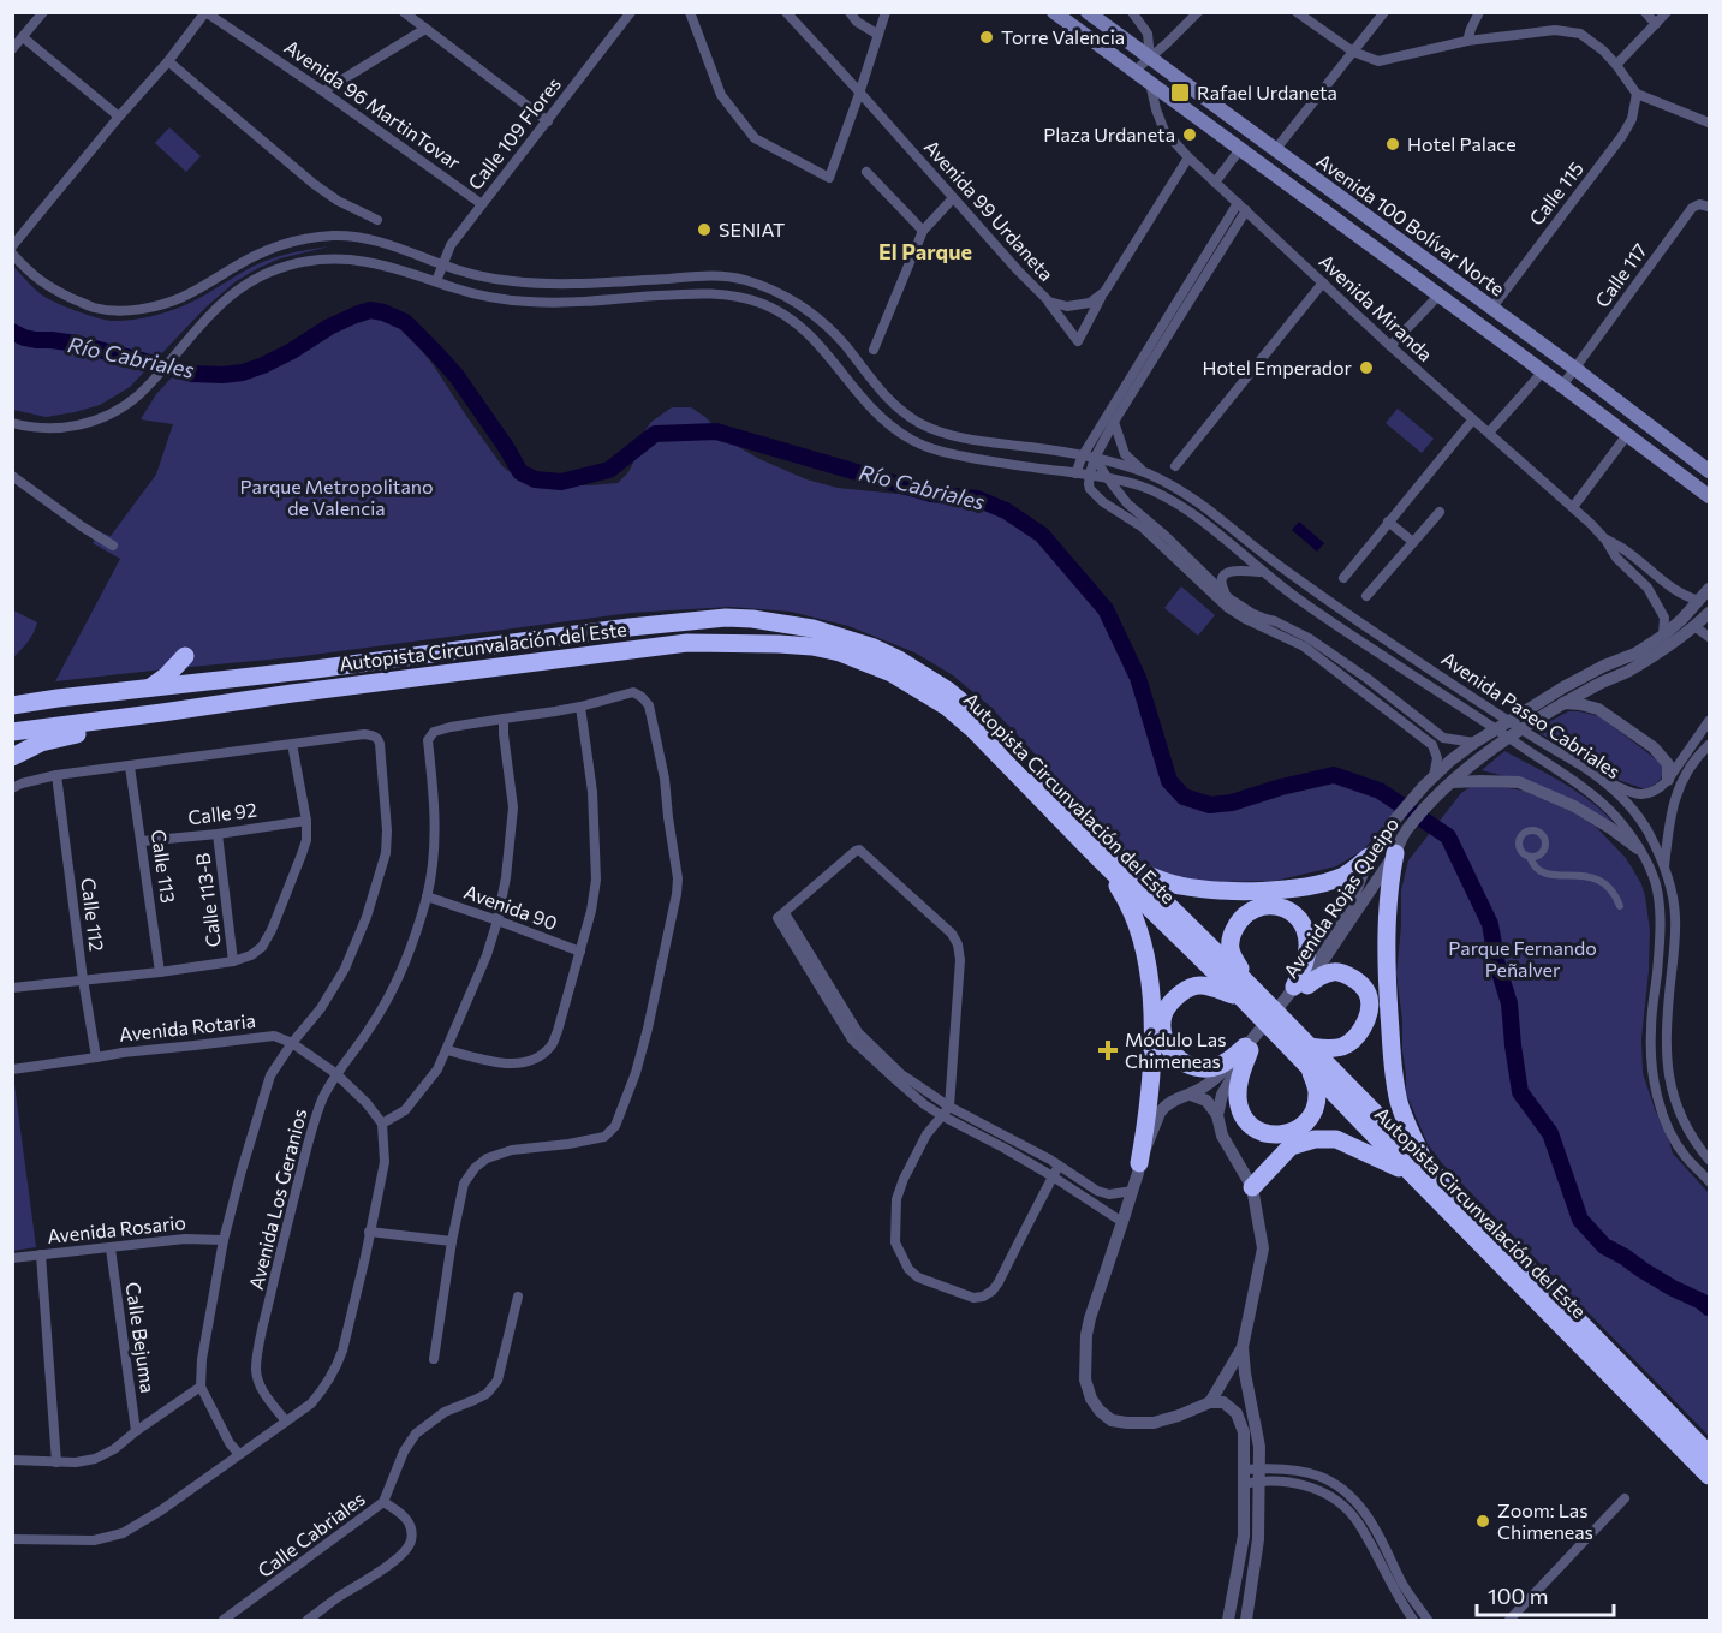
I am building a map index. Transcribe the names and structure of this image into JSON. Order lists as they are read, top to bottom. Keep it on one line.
{"streets":{"highway":["Autopista Circunvalación del Este"],"main road":["Avenida 100 Bolívar Norte"],"street":["Avenida 96 MartinTovar","Calle 109 Flores","Calle 115","Avenida 99 Urdaneta","Calle 117","Avenida Miranda","Avenida Paseo Cabriales","Calle 92","Calle 113","Avenida Rojas Queipo","Calle 113-B","Avenida 90","Calle 112","Avenida Rotaria","Avenida Los Geranios","Avenida Rosario","Calle Bejuma","Calle Cabriales"]},"crossings":[["Avenida 96 MartinTovar","Calle 109 Flores"],["Calle 109 Flores","Avenida Paseo Cabriales"],["Calle 115","Avenida 100 Bolívar Norte"],["Avenida 100 Bolívar Norte","Calle 117"],["Avenida 100 Bolívar Norte","Avenida Miranda"],["Avenida Miranda","Avenida Rojas Queipo"],["Calle 92","Calle 113"],["Calle 92","Calle 113-B"],["Avenida 90","Avenida Los Geranios"],["Calle 112","Avenida Rotaria"],["Avenida Rotaria","Avenida Los Geranios"],["Avenida Rosario","Calle Bejuma"]],"districts":["El Parque"],"water":["Río Cabriales"],"parks":["Parque Metropolitano de Valencia","Parque Fernando Peñalver"],"places":{"other":["Torre Valencia","Plaza Urdaneta","Hotel Palace","SENIAT","Hotel Emperador","Zoom: Las Chimeneas"],"transit":["Rafael Urdaneta"],"health":["Módulo Las Chimeneas"]},"scale_bar":"100 m"}
